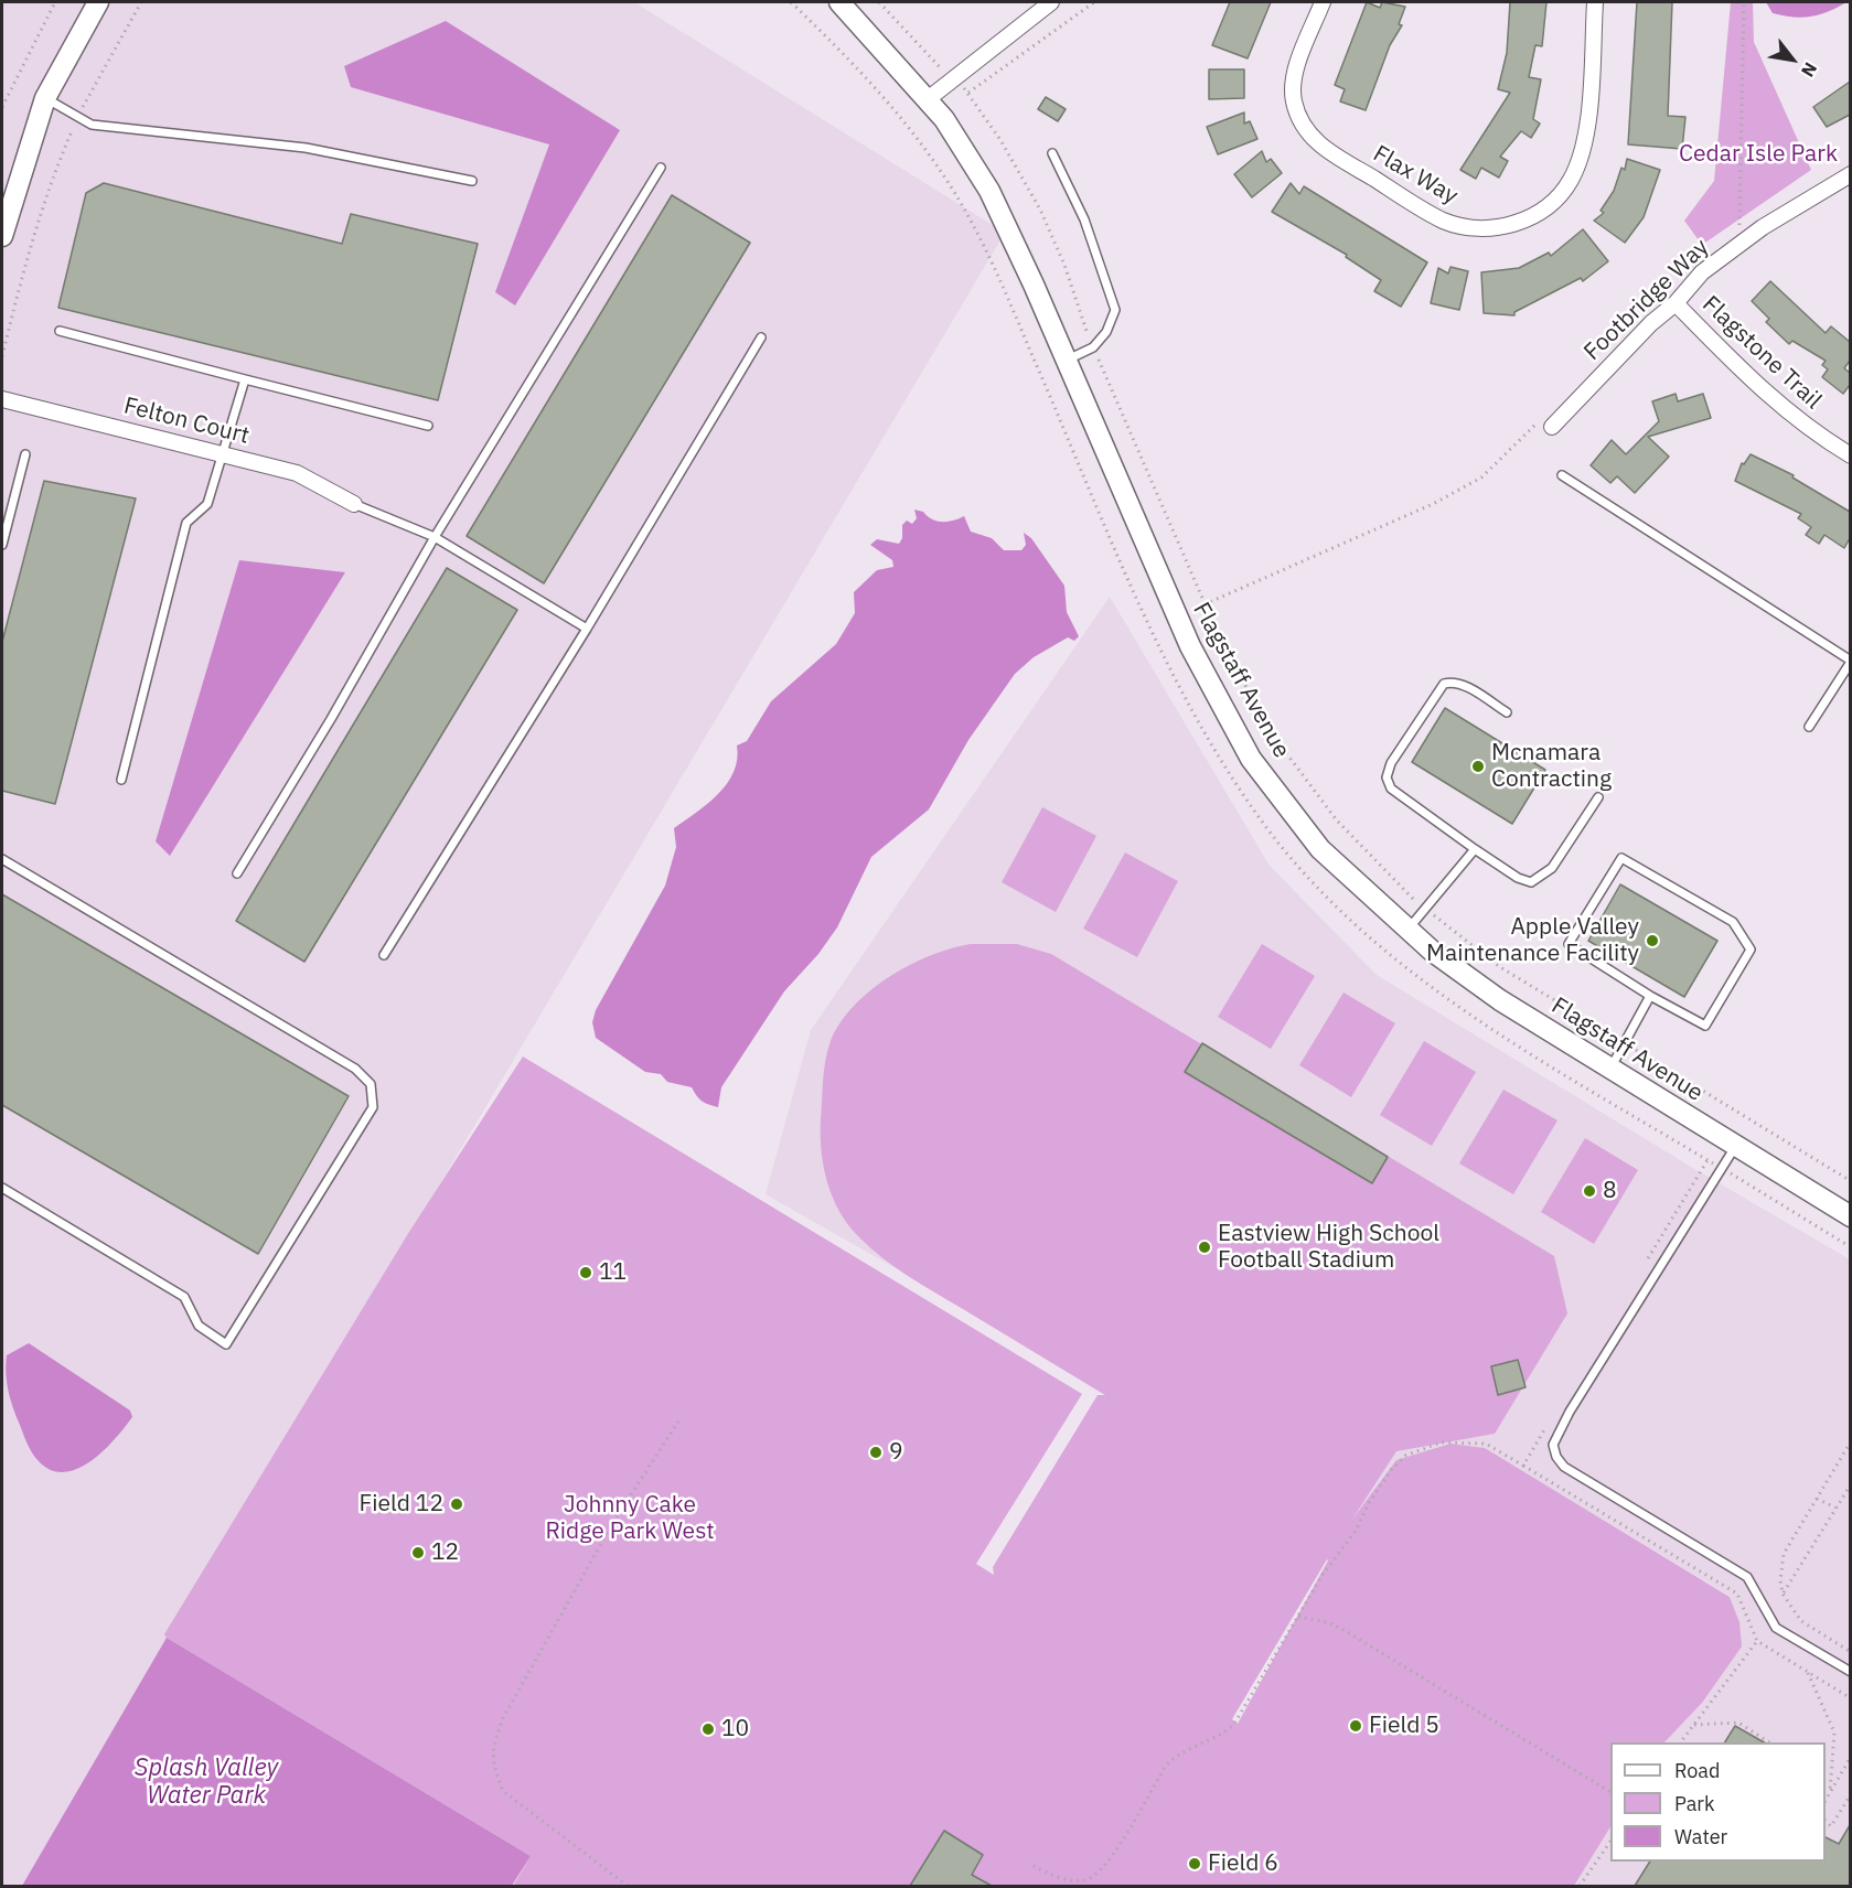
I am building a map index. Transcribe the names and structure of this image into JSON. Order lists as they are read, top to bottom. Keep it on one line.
{"streets":{"street":["Flax Way","Footbridge Way","Flagstone Trail","Felton Court","Flagstaff Avenue"]},"crossings":[["Footbridge Way","Flagstone Trail"]],"water":["Splash Valley Water Park"],"parks":["Cedar Isle Park","Johnny Cake Ridge Park West"],"places":["Mcnamara Contracting","Apple Valley Maintenance Facility","8","Eastview High School Football Stadium","11","9","Field 12","12","Field 5","10","Field 6"],"legend":["Road","Park","Water"],"north":"bottom right"}
